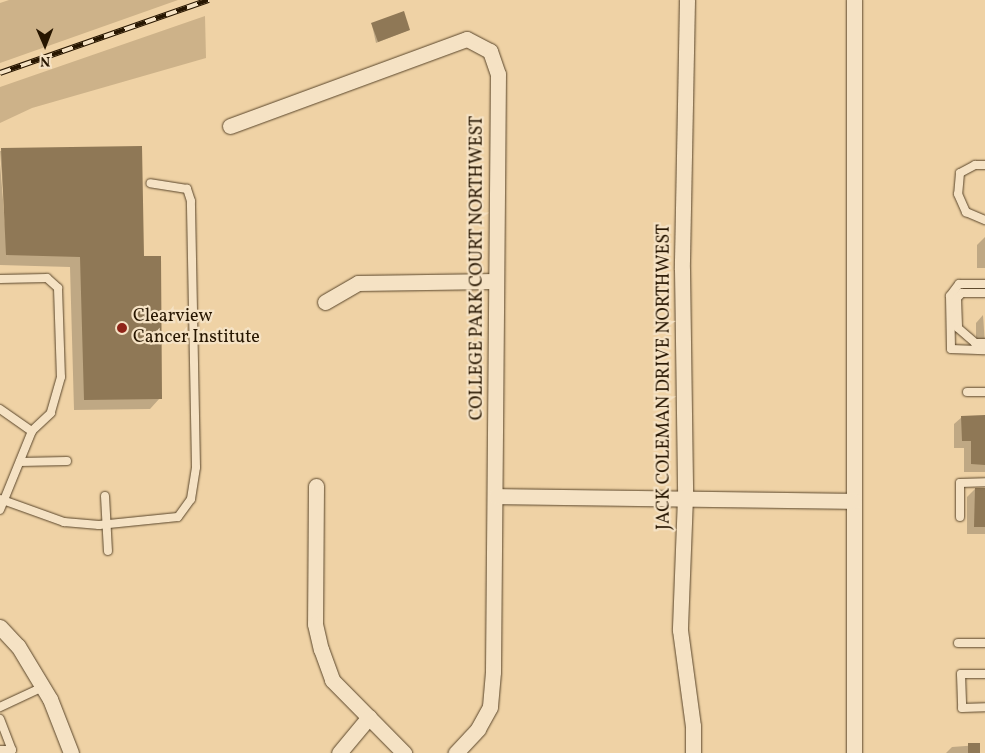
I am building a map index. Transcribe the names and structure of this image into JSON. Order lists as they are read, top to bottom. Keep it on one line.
{"streets":{"street":["COLLEGE PARK COURT NORTHWEST","JACK COLEMAN DRIVE NORTHWEST"]},"places":["Clearview Cancer Institute"],"north":"bottom"}
